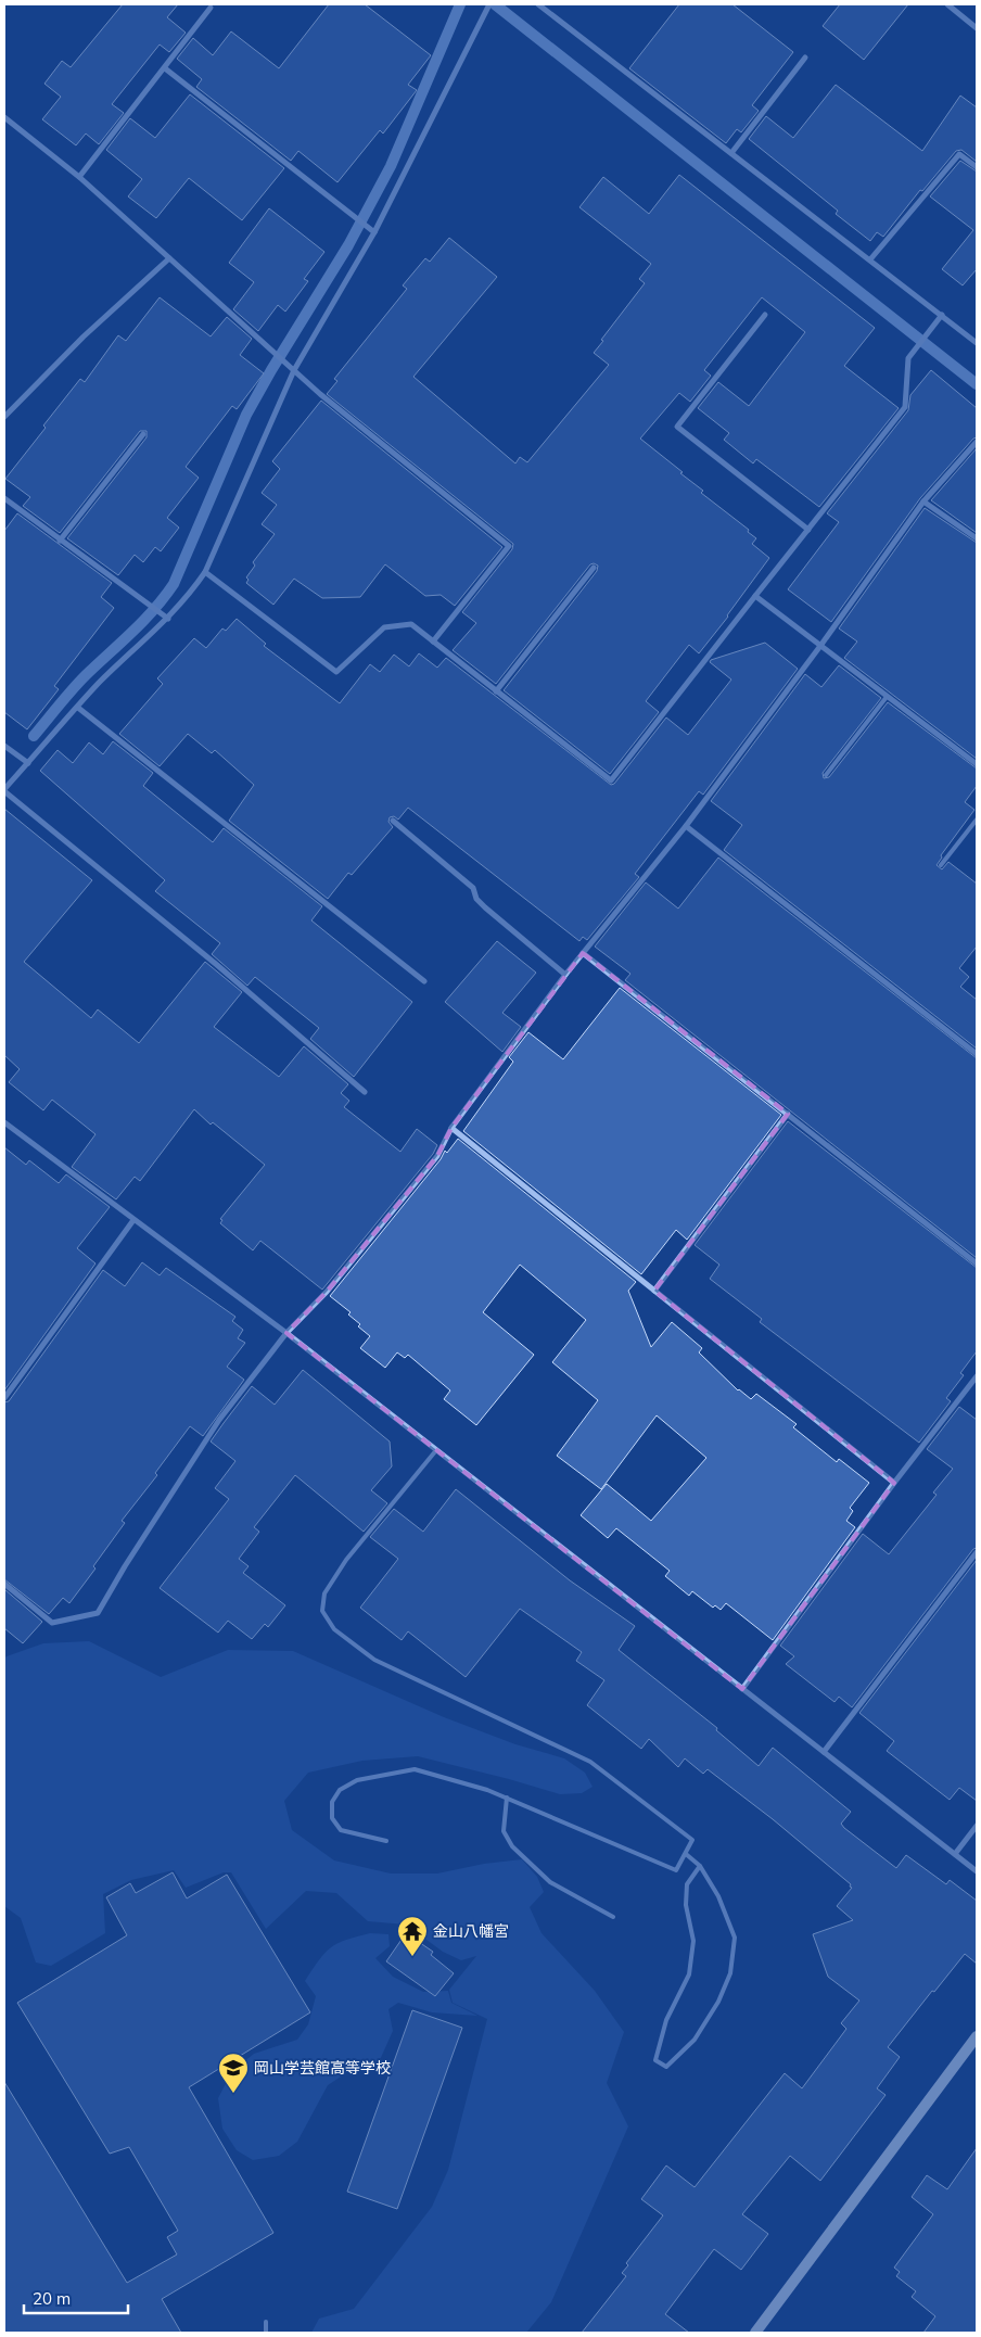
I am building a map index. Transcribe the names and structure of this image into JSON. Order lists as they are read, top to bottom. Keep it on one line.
{"places":{"temple":["金山八幡宮"],"school or university":["岡山学芸館高等学校"]},"scale_bar":"20 m"}
